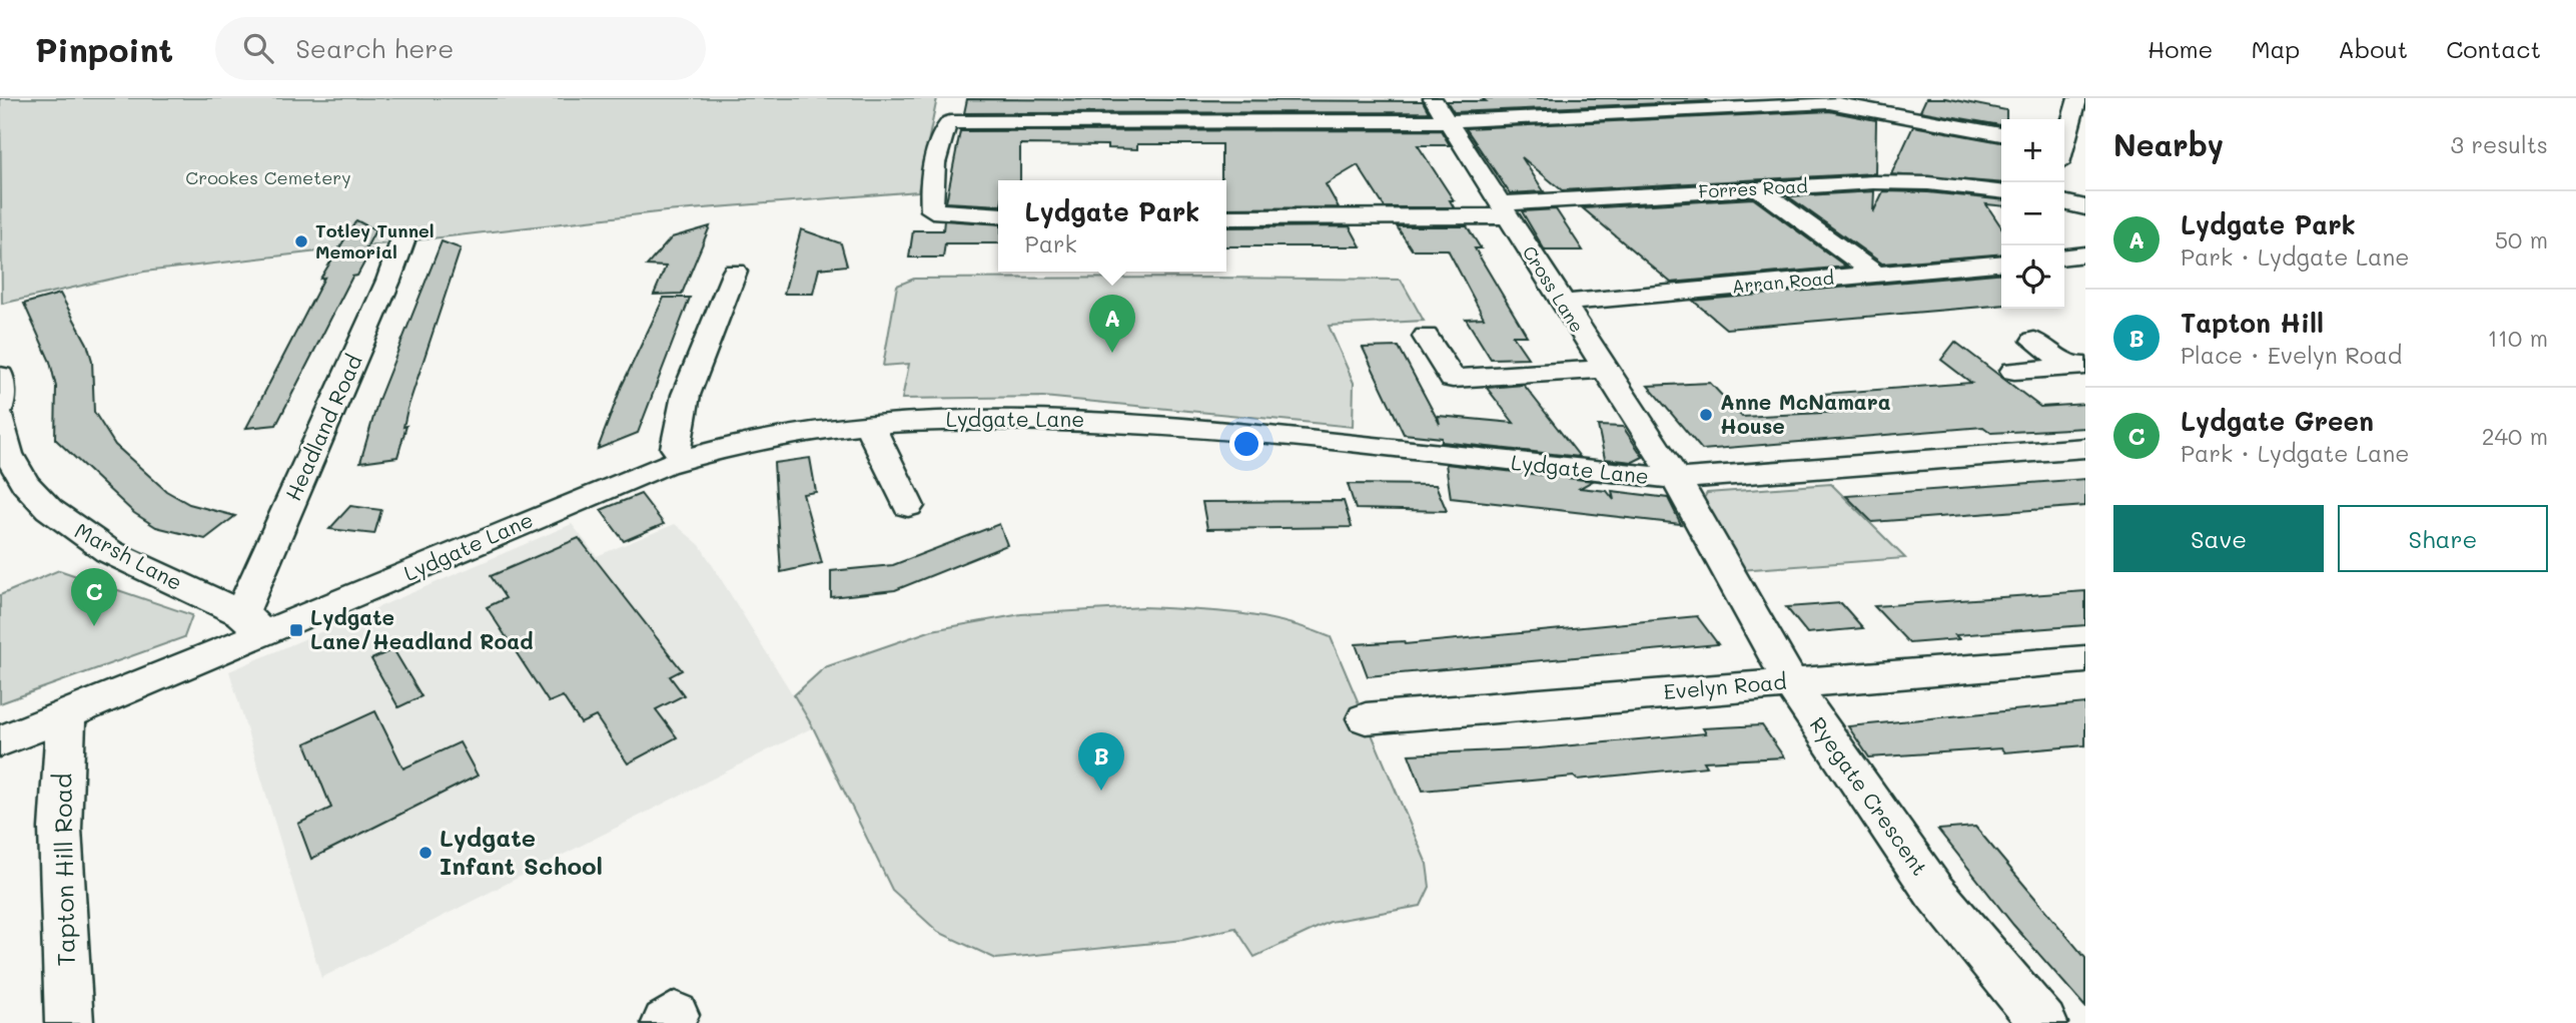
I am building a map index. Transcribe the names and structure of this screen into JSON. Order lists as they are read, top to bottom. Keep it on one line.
{"streets":{"street":["Forres Road","Arran Road","Cross Lane","Lydgate Lane","Headland Road","Marsh Lane","Evelyn Road","Ryegate Crescent","Tapton Hill Road"]},"crossings":[["Forres Road","Cross Lane"],["Arran Road","Cross Lane"],["Cross Lane","Lydgate Lane"],["Cross Lane","Ryegate Crescent"],["Lydgate Lane","Headland Road"],["Lydgate Lane","Marsh Lane"],["Lydgate Lane","Ryegate Crescent"],["Lydgate Lane","Tapton Hill Road"],["Headland Road","Marsh Lane"],["Evelyn Road","Ryegate Crescent"]],"parks":["Crookes Cemetery"],"places":{"other":["Totley Tunnel Memorial","Anne McNamara House","Lydgate Infant School"],"transit":["Lydgate Lane/Headland Road"]},"page":{"header":"Pinpoint","search":"Search here","nav":["Home","Map","About","Contact"],"heading":["Nearby","3 results"],"map_buttons":["+","−"],"popup":["Lydgate Park","Park"],"list":[{"mark":"A","name":"Lydgate Park","note":"Park · Lydgate Lane","value":"50 m"},{"mark":"B","name":"Tapton Hill","note":"Place · Evelyn Road","value":"110 m"},{"mark":"C","name":"Lydgate Green","note":"Park · Lydgate Lane","value":"240 m"}],"pins":["A","C","B"],"buttons":["Save","Share"]}}
